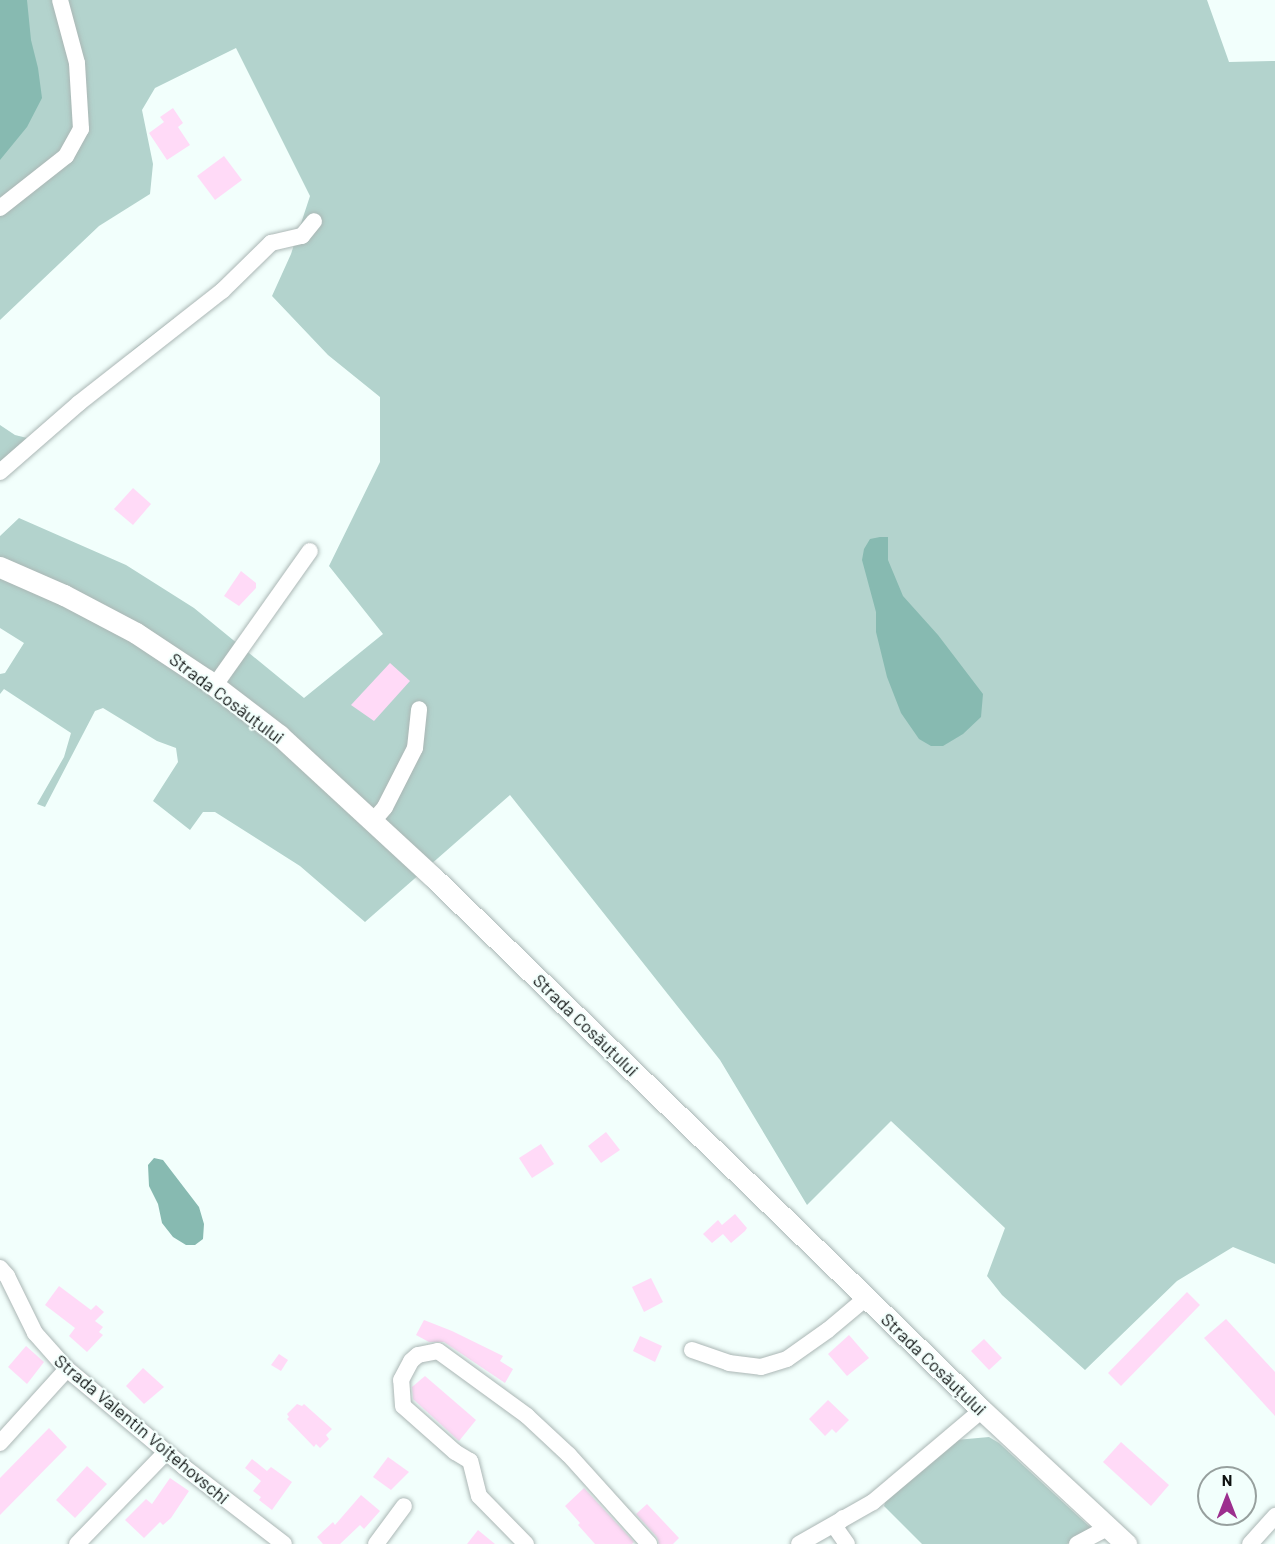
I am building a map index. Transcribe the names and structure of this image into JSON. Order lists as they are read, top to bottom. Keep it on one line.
{"streets":{"main road":["Strada Cosăuțului"],"street":["Strada Valentin Voițehovschi"]},"north":"top"}
